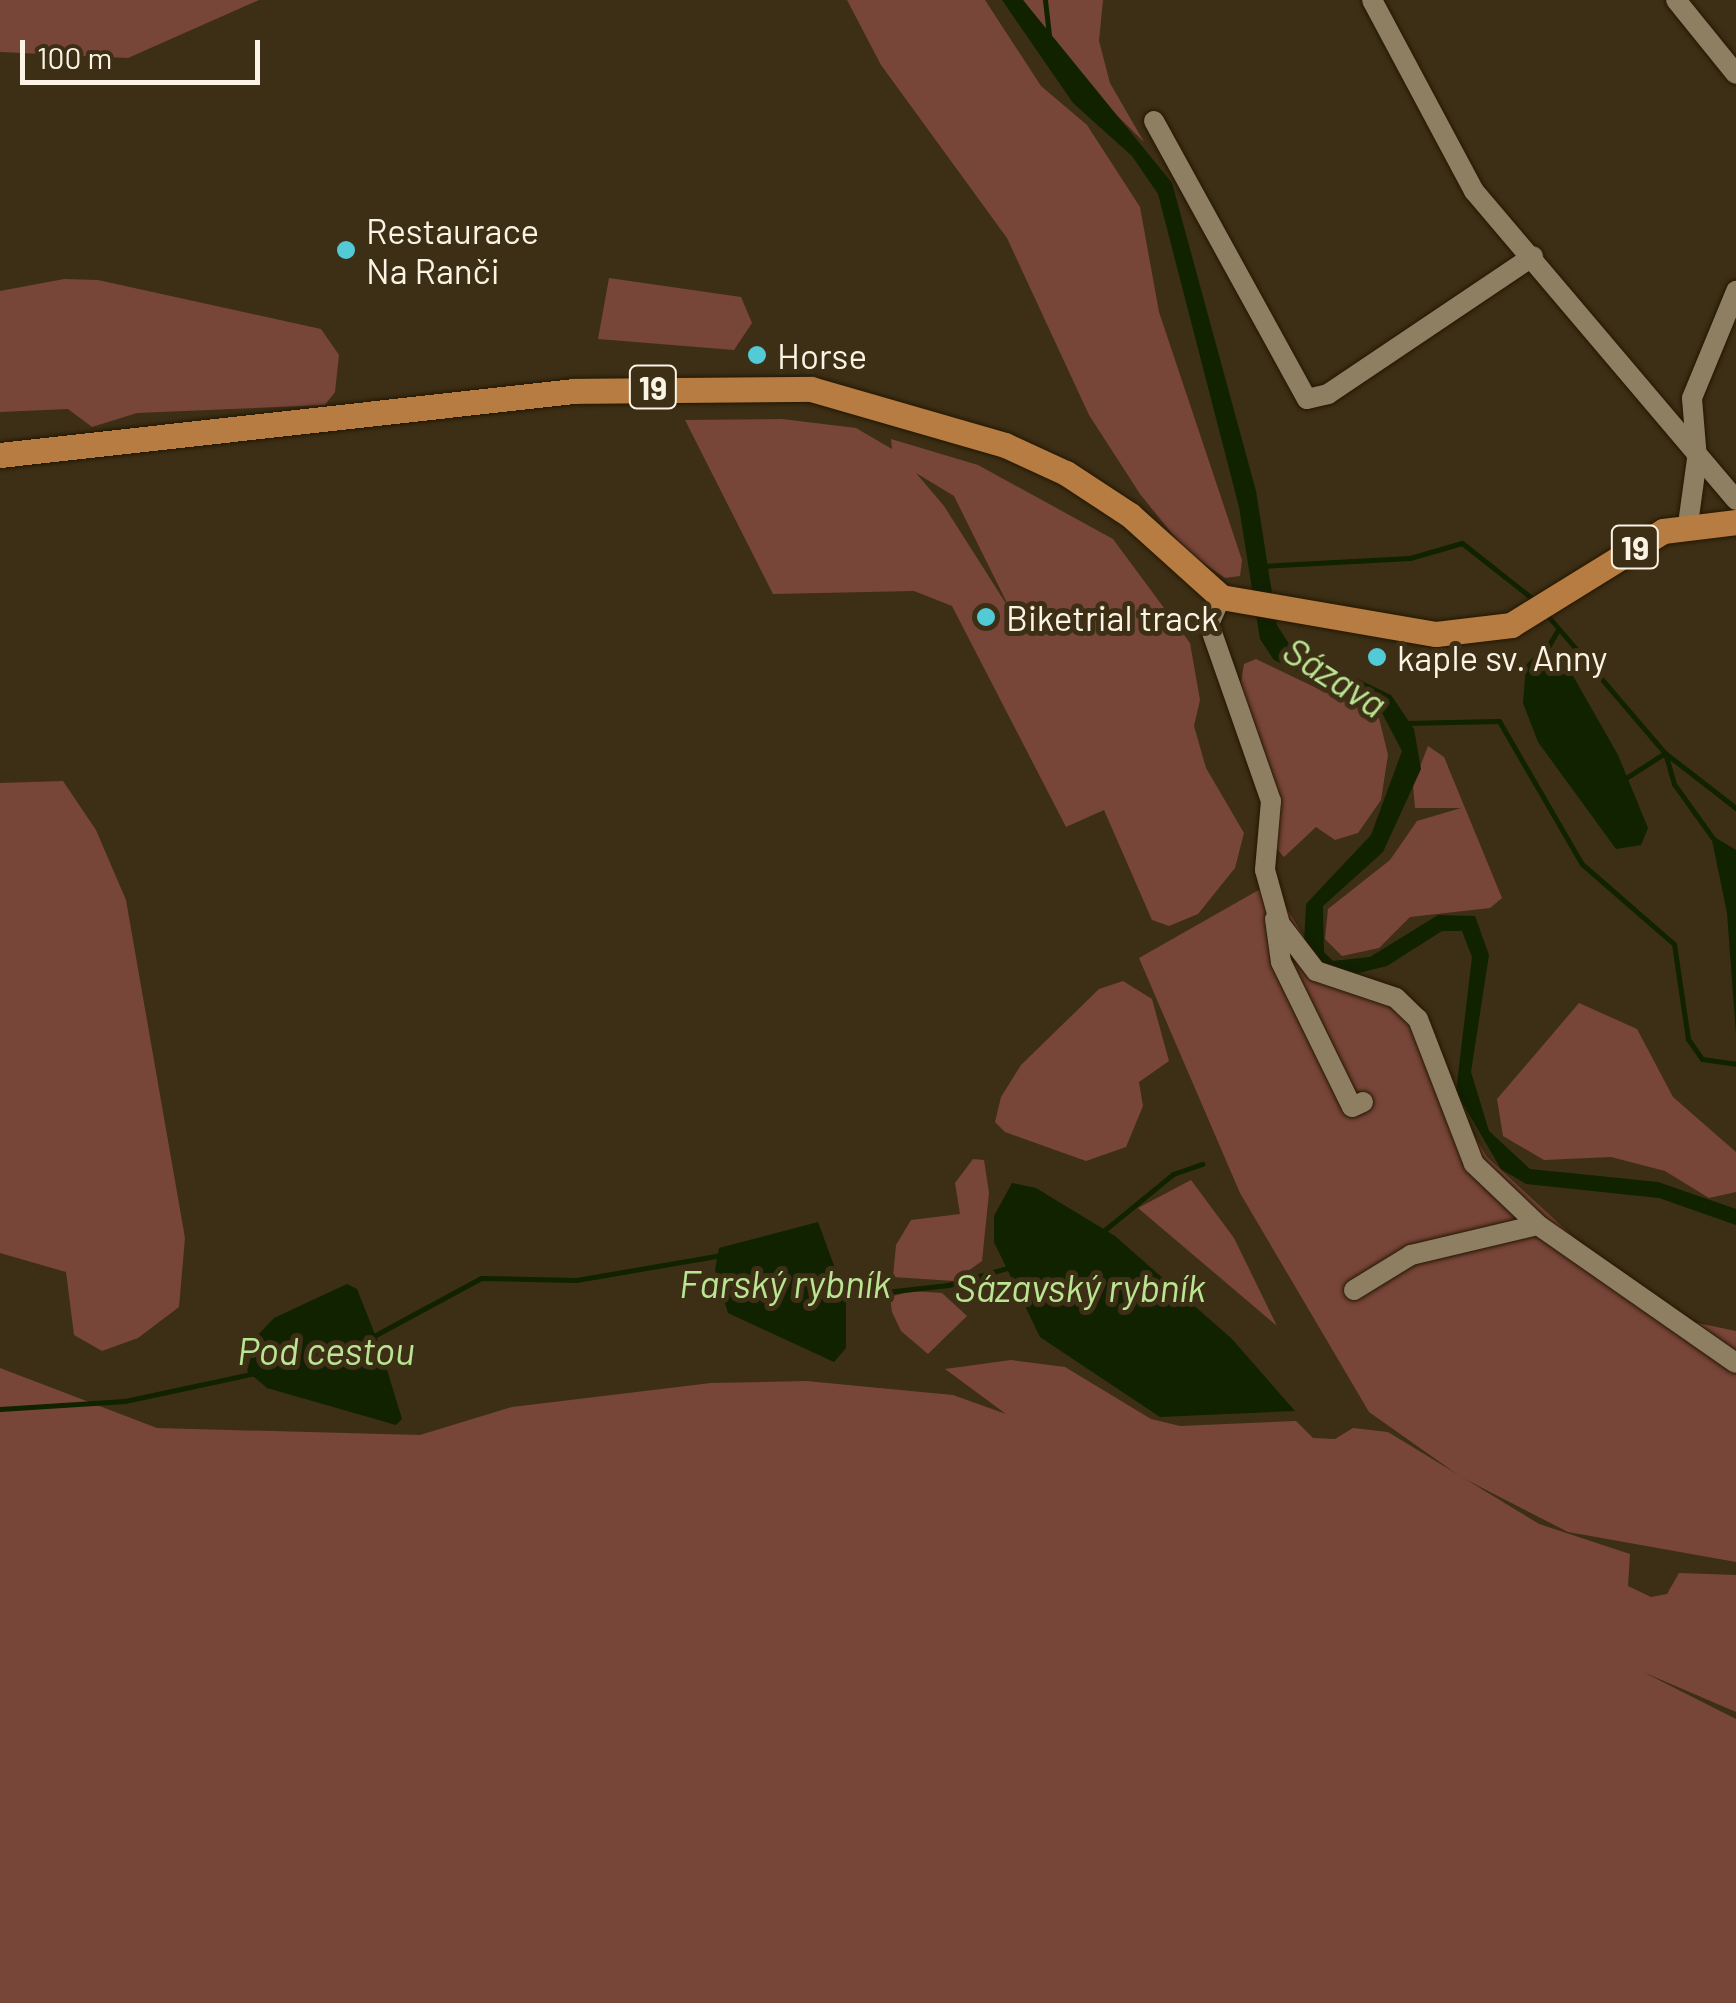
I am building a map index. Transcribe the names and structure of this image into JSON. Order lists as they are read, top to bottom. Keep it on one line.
{"streets":{"main road":["19"]},"water":["Sázava","Farský rybník","Sázavský rybník","Pod cestou"],"places":["Restaurace Na Ranči","Horse","Biketrial track","kaple sv. Anny"],"scale_bar":"100 m"}
